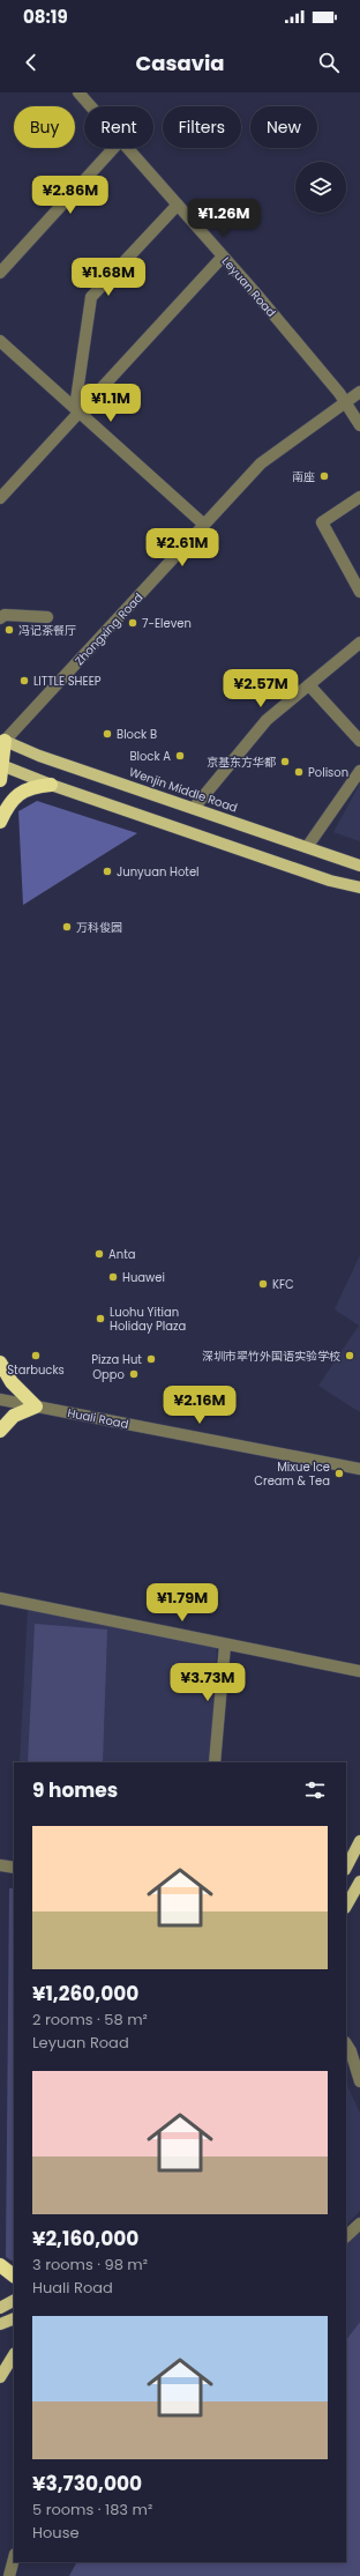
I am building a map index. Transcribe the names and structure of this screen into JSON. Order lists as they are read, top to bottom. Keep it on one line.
{"streets":{"main road":["Wenjin Middle Road"],"street":["Leyuan Road","Zhongxing Road","Huali Road"]},"crossings":[["Leyuan Road","Zhongxing Road"],["Zhongxing Road","Wenjin Middle Road"]],"places":["南座","7-Eleven","冯记茶餐厅","LITTLE SHEEP","Block B","Block A","京基东方华都","Polison","Junyuan Hotel","万科俊园","Anta","Huawei","KFC","Luohu Yitian Holiday Plaza","Starbucks","深圳市翠竹外国语实验学校","Pizza Hut","Oppo","Mixue Ice Cream & Tea"],"page":{"status":"08:19","header":"Casavia","chip":["Buy","Rent","Filters","New"],"price":["¥2.86M","¥1.26M","¥1.68M","¥1.1M","¥2.61M","¥2.57M","¥2.16M","¥1.79M","¥3.73M"],"heading":"9 homes","list":[{"name":"¥1,260,000","note":"2 rooms · 58 m² · Leyuan Road"},{"name":"¥2,160,000","note":"3 rooms · 98 m² · Huali Road"},{"name":"¥3,730,000","note":"5 rooms · 183 m² · House"}]}}
